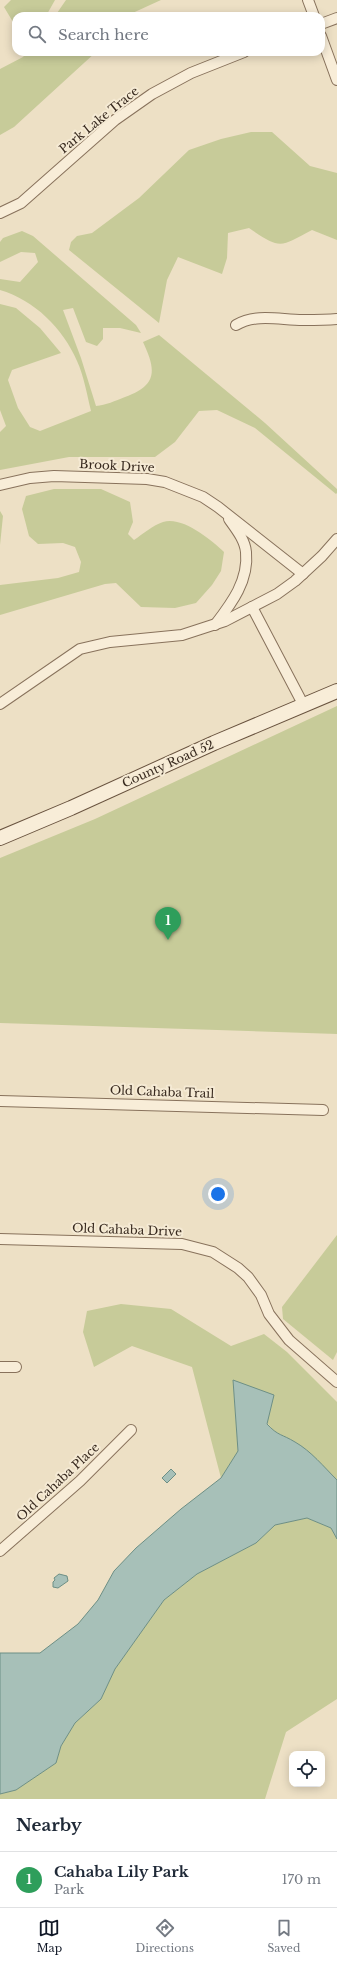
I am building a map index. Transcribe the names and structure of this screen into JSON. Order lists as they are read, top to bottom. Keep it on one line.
{"streets":{"main road":["County Road 52"],"street":["Park Lake Trace","Brook Drive","Old Cahaba Trail","Old Cahaba Drive","Old Cahaba Place"]},"page":{"search":"Search here","pins":"1","heading":"Nearby","list":[{"mark":"1","name":"Cahaba Lily Park","note":"Park","value":"170 m"}],"nav":["Map","Directions","Saved"]}}
